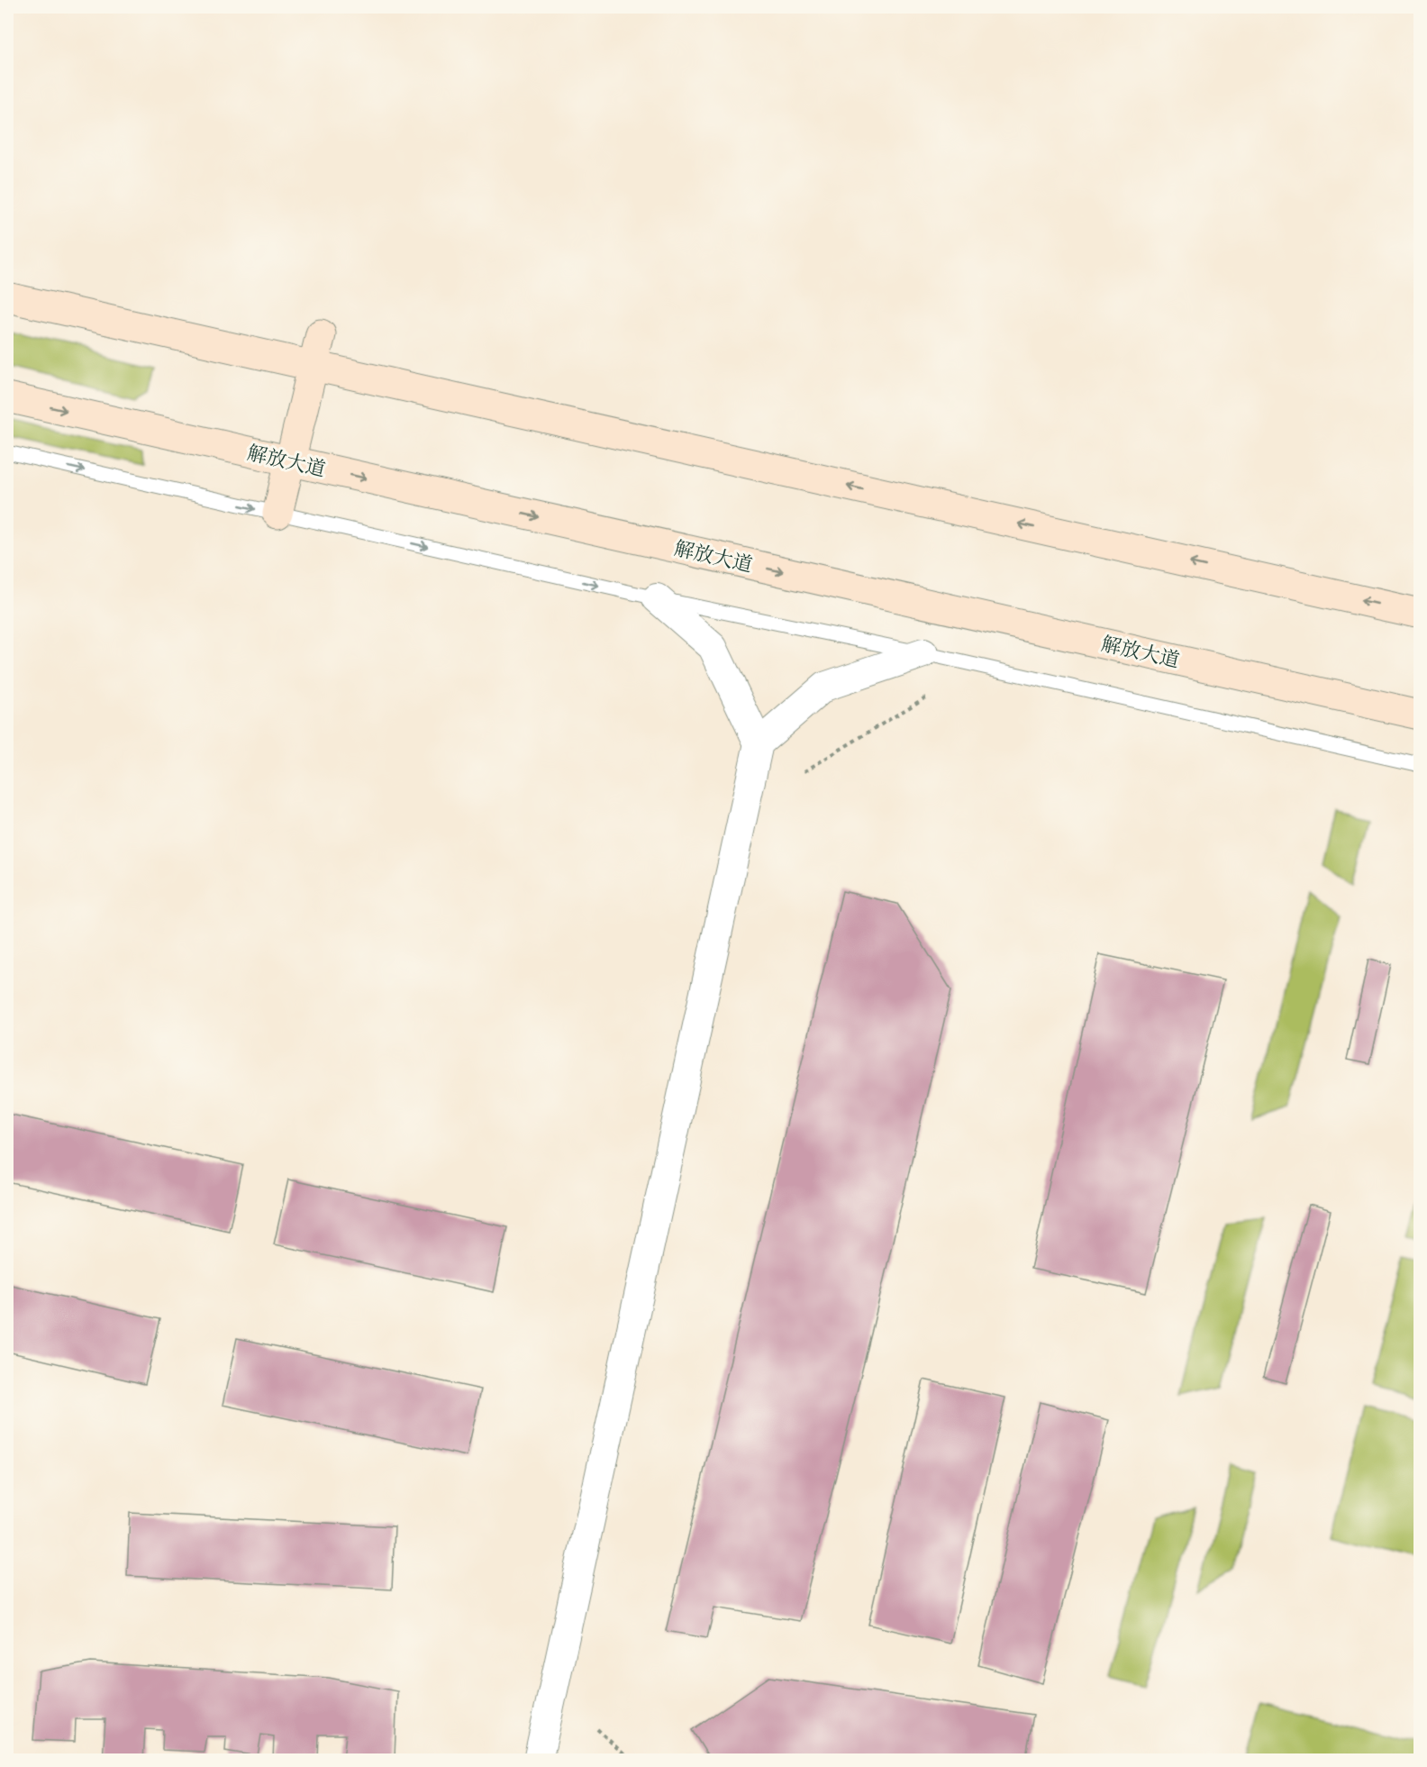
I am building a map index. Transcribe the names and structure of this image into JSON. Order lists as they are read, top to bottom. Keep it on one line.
{"streets":{"main road":["解放大道"]}}
